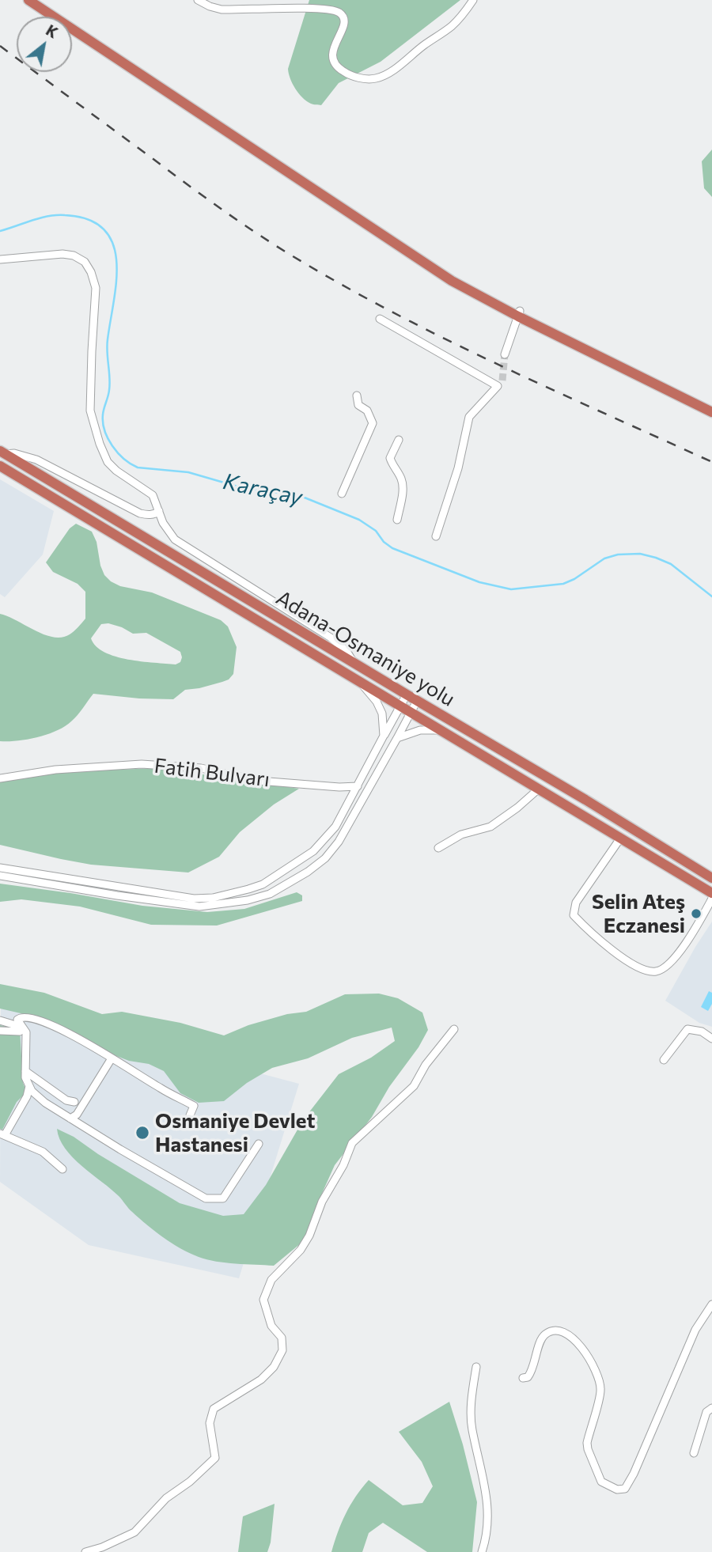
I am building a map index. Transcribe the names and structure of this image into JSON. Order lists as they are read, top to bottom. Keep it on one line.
{"streets":{"highway":["Adana-Osmaniye yolu"],"street":["Fatih Bulvarı"]},"water":["Karaçay"],"places":["Selin Ateş Eczanesi","Osmaniye Devlet Hastanesi"],"north":"top right"}
